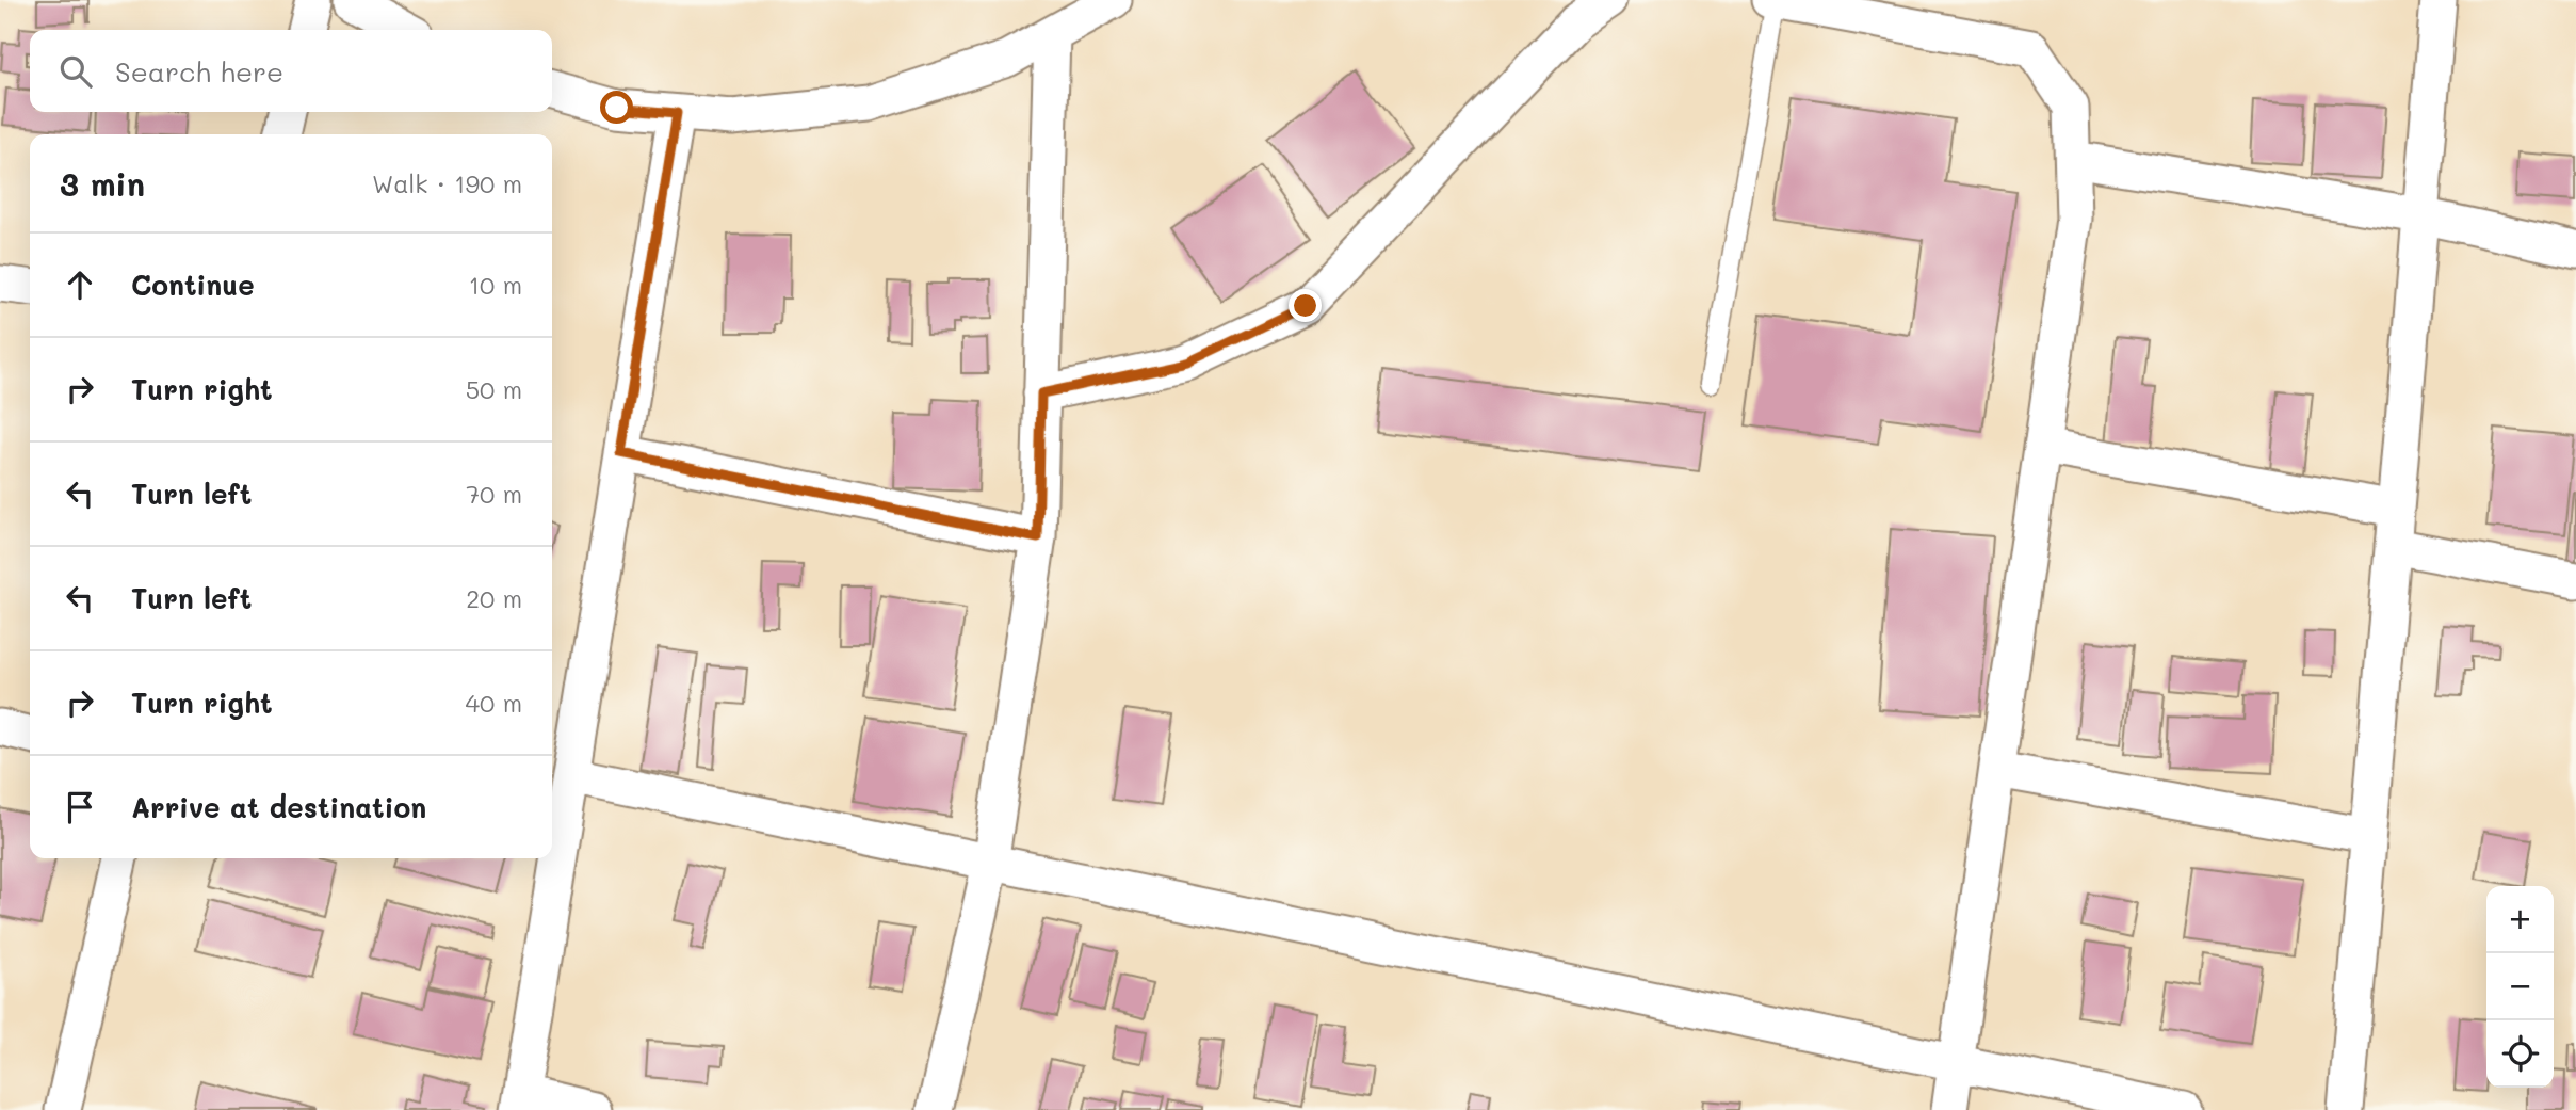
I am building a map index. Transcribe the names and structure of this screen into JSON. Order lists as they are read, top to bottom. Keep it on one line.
{"page":{"search":"Search here","heading":["3 min","Walk · 190 m"],"list":[["Continue","10 m"],["Turn right","50 m"],["Turn left","70 m"],["Turn left","20 m"],["Turn right","40 m"],"Arrive at destination"],"map_buttons":["+","−"]}}
